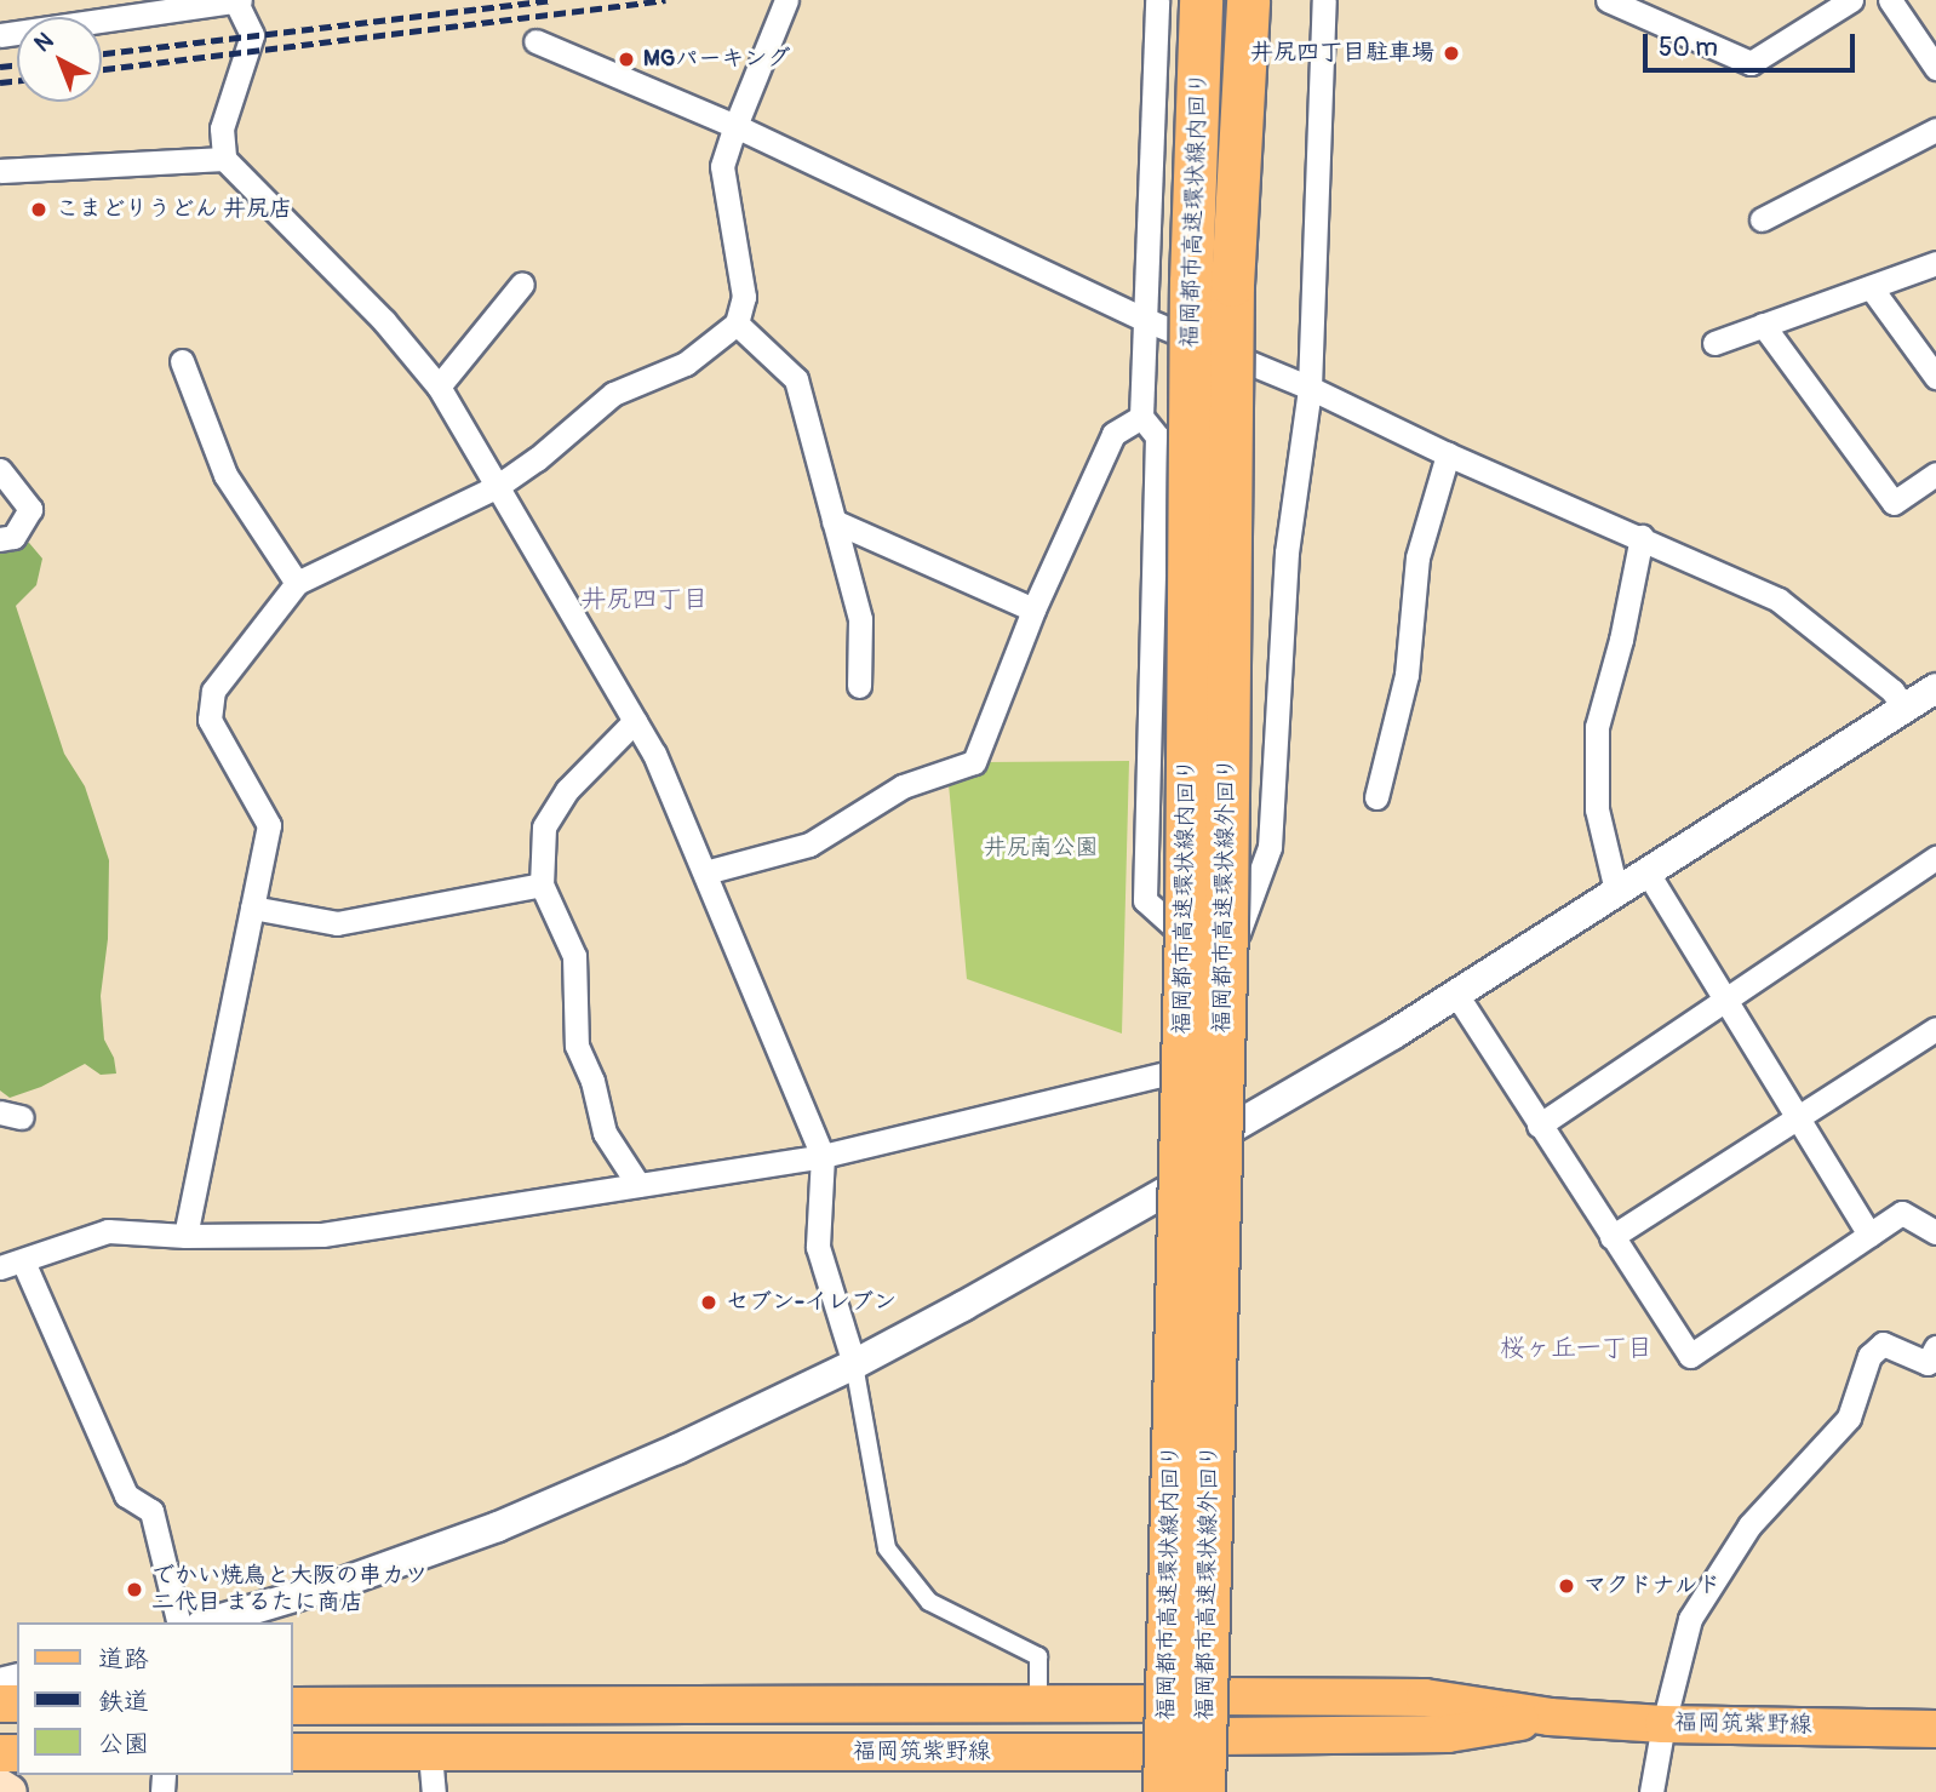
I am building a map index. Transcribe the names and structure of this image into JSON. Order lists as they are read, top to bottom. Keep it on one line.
{"streets":{"highway":["福岡都市高速環状線内回り","福岡都市高速環状線外回り"],"main road":["福岡筑紫野線"]},"districts":["井尻四丁目","桜ヶ丘一丁目"],"parks":["井尻南公園"],"places":["井尻四丁目駐車場","MGパーキング","こまどりうどん 井尻店","セブン-イレブン","マクドナルド","でかい焼鳥と大阪の串カツ 二代目 まるたに商店"],"legend":["道路","鉄道","公園"],"scale_bar":"50 m","north":"top left"}
